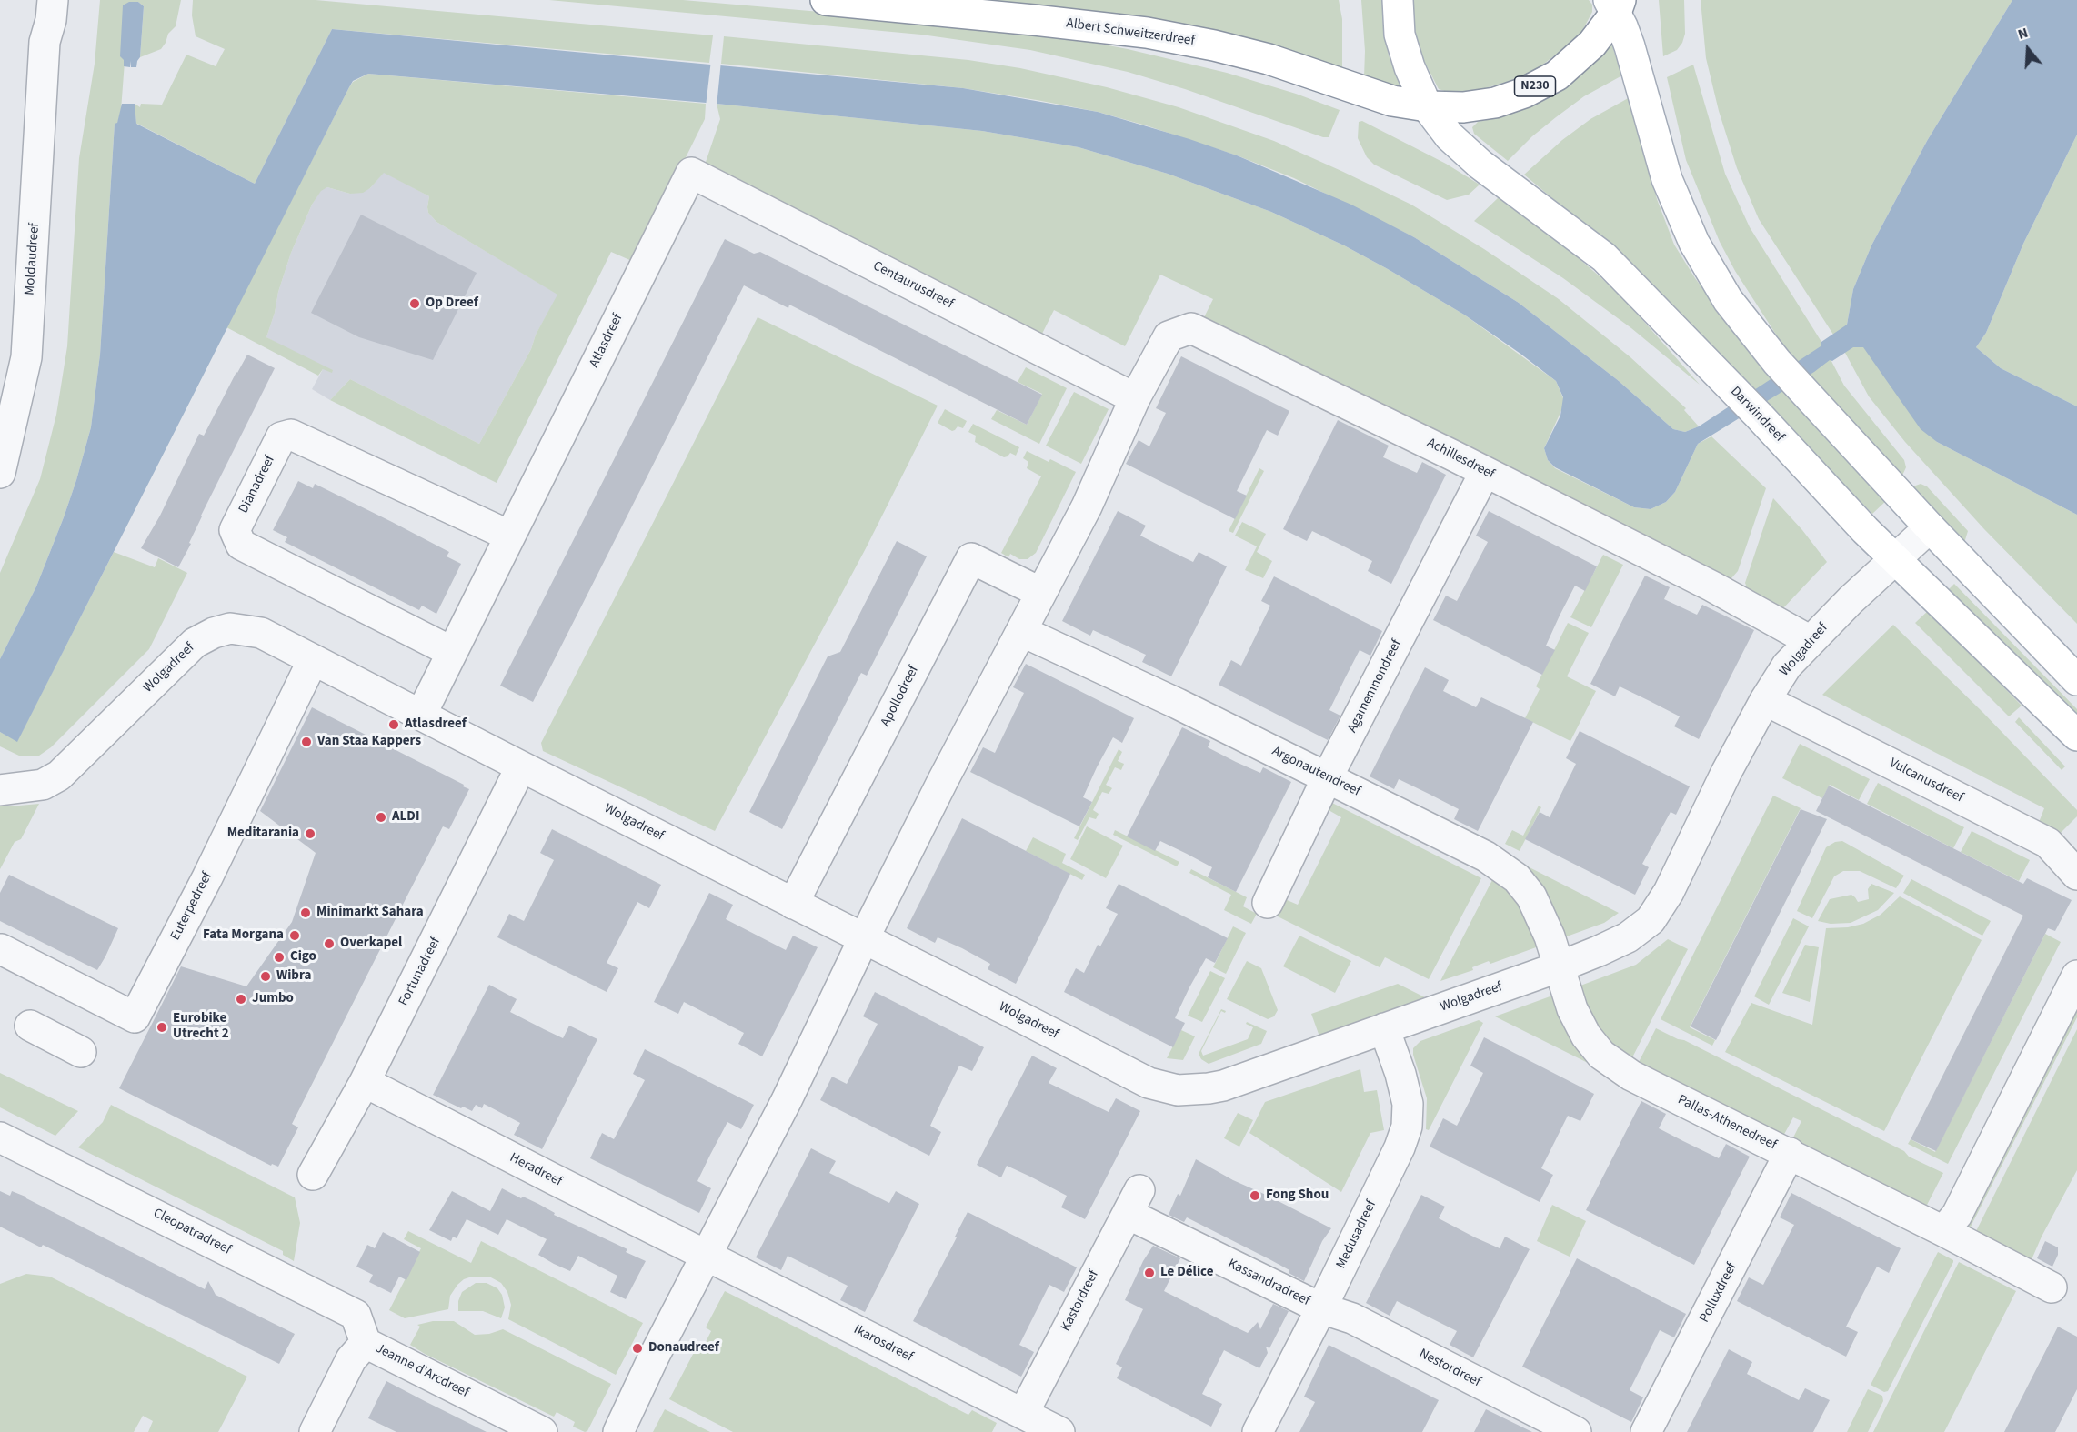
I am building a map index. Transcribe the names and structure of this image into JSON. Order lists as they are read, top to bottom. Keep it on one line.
{"streets":{"main road":["Albert Schweitzerdreef","N230","Darwindreef"],"street":["Moldaudreef","Centaurusdreef","Atlasdreef","Achillesdreef","Dianadreef","Wolgadreef","Agamemnondreef","Apollodreef","Argonautendreef","Vulcanusdreef","Euterpedreef","Fortunadreef","Pallas-Athenedreef","Heradreef","Cleopatradreef","Medusadreef","Kassandradreef","Polluxdreef","Kastordreef","Ikarosdreef","Nestordreef","Jeanne d'Arcdreef"]},"crossings":[["Albert Schweitzerdreef","N230"],["Albert Schweitzerdreef","Darwindreef"],["N230","Darwindreef"],["Centaurusdreef","Atlasdreef"],["Centaurusdreef","Achillesdreef"],["Atlasdreef","Dianadreef"],["Atlasdreef","Wolgadreef"],["Darwindreef","Wolgadreef"],["Achillesdreef","Wolgadreef"],["Achillesdreef","Agamemnondreef"],["Wolgadreef","Apollodreef"],["Wolgadreef","Argonautendreef"],["Wolgadreef","Vulcanusdreef"],["Wolgadreef","Euterpedreef"],["Wolgadreef","Fortunadreef"],["Wolgadreef","Pallas-Athenedreef"],["Wolgadreef","Medusadreef"],["Agamemnondreef","Argonautendreef"],["Argonautendreef","Pallas-Athenedreef"],["Fortunadreef","Heradreef"],["Pallas-Athenedreef","Polluxdreef"],["Heradreef","Ikarosdreef"],["Cleopatradreef","Jeanne d'Arcdreef"],["Medusadreef","Kassandradreef"],["Medusadreef","Nestordreef"],["Kassandradreef","Kastordreef"],["Kassandradreef","Nestordreef"],["Kastordreef","Ikarosdreef"]],"places":["Op Dreef","Atlasdreef","Van Staa Kappers","ALDI","Meditarania","Minimarkt Sahara","Fata Morgana","Overkapel","Cigo","Wibra","Jumbo","Eurobike Utrecht 2","Fong Shou","Le Délice","Donaudreef"],"north":"top"}
